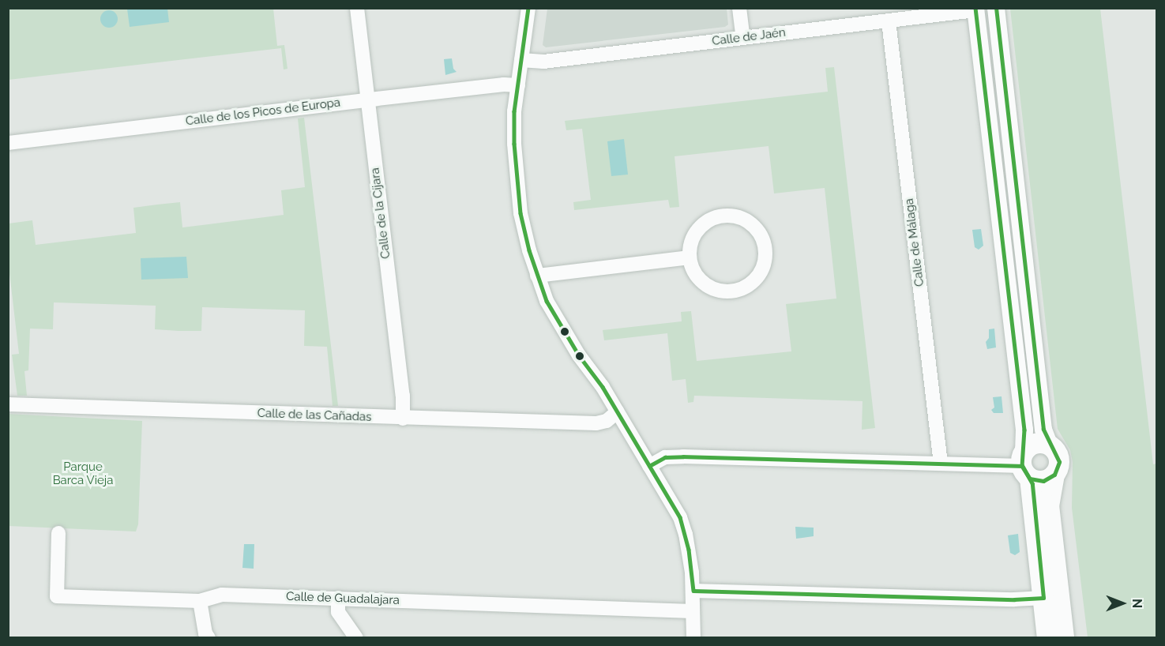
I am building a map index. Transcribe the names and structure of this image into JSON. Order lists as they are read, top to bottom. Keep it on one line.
{"streets":{"street":["Calle de Jaén","Calle de los Picos de Europa","Calle de la Cíjara","Calle de Málaga","Calle de las Cañadas","Calle de Guadalajara"]},"crossings":[["Calle de Jaén","Calle de Málaga"],["Calle de los Picos de Europa","Calle de la Cíjara"],["Calle de la Cíjara","Calle de las Cañadas"]],"parks":["Parque Barca Vieja"],"north":"right"}
